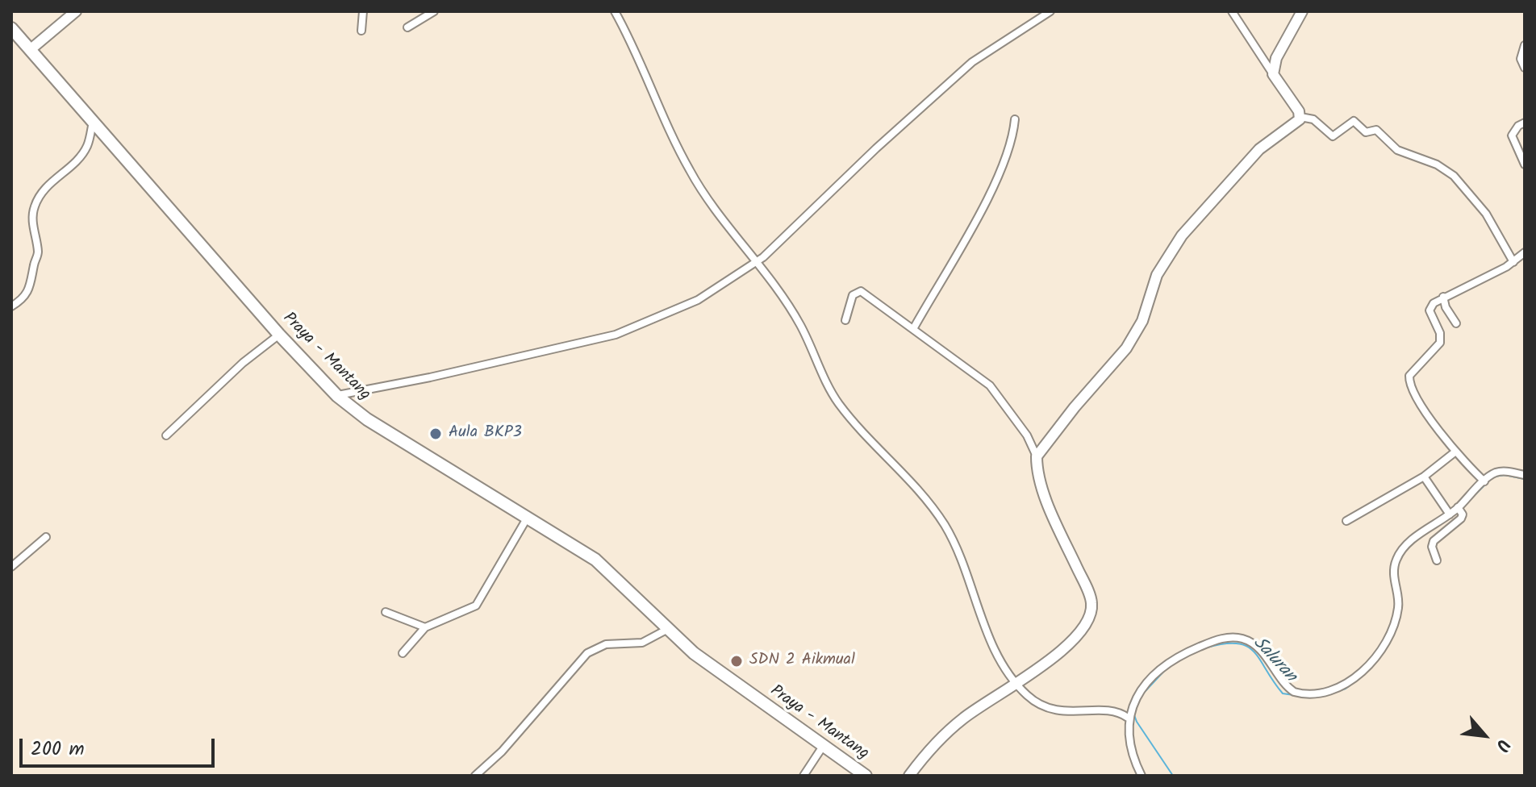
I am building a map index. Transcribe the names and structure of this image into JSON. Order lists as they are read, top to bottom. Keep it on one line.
{"streets":{"main road":["Praya - Mantang"]},"water":["Saluran"],"places":["Aula BKP3","SDN 2 Aikmual"],"scale_bar":"200 m","north":"bottom right"}
